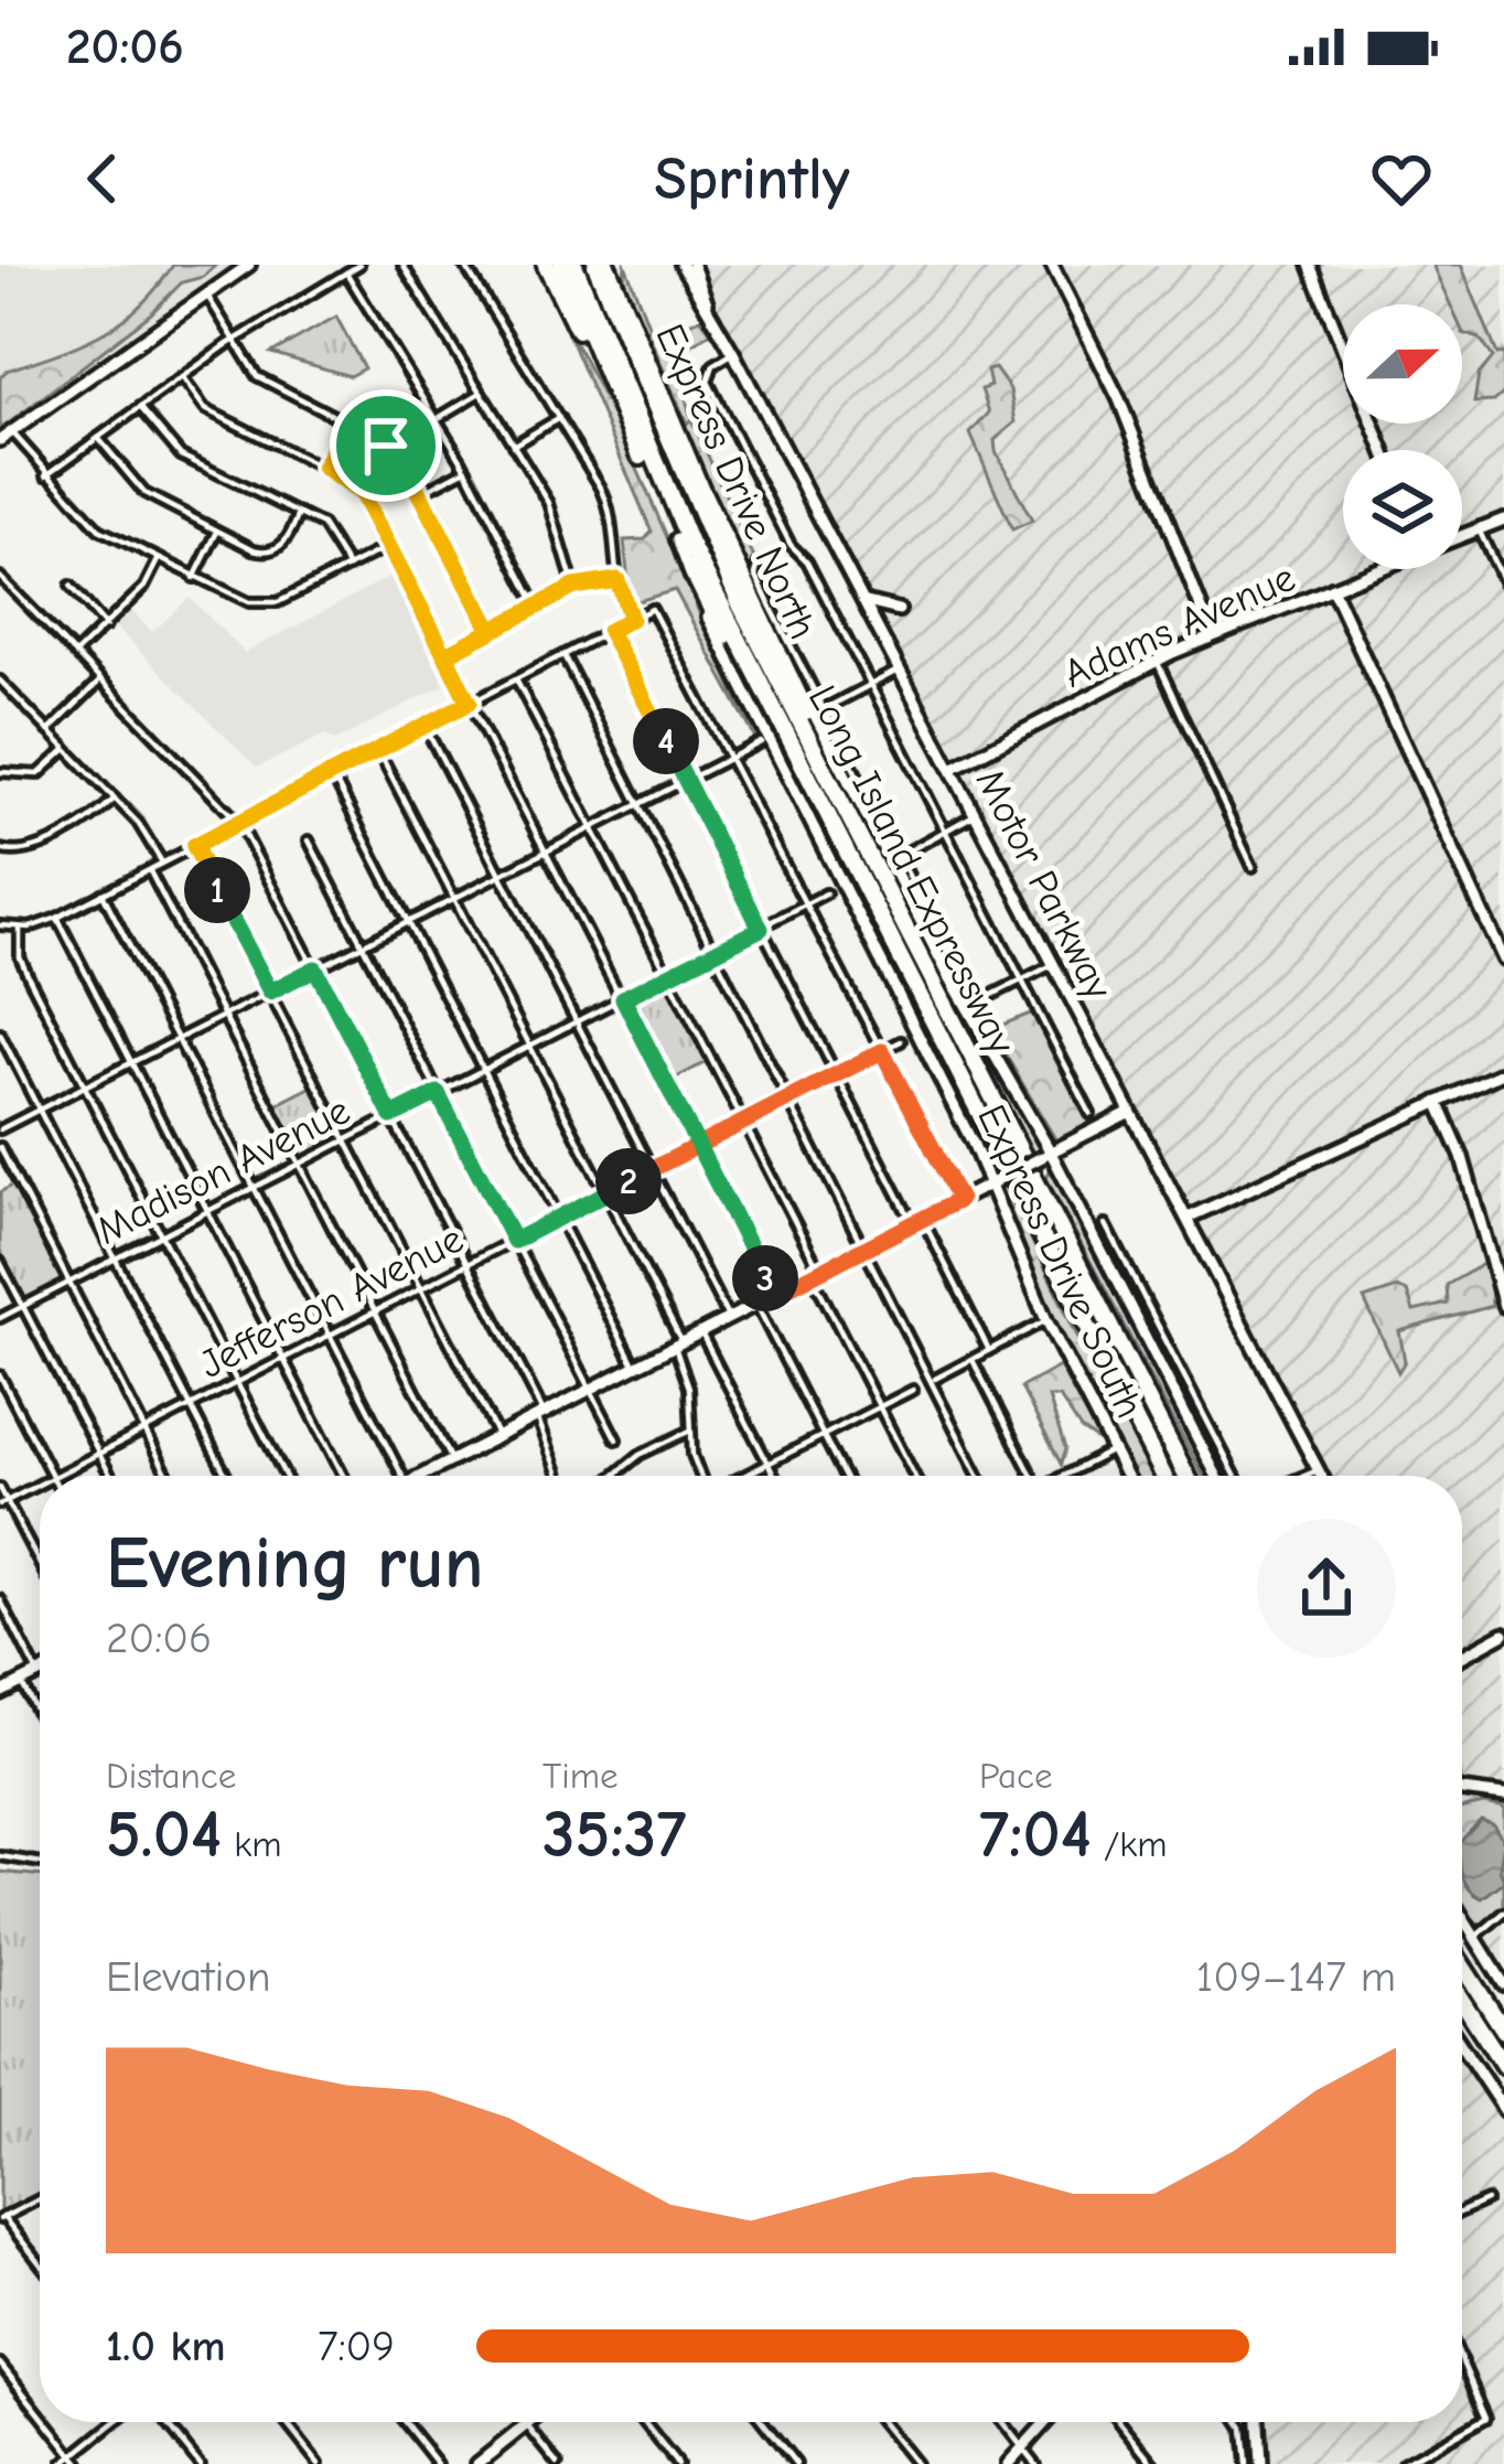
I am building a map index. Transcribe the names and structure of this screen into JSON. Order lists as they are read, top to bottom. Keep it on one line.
{"streets":{"highway":["Express Drive North","Long Island Expressway","Express Drive South"],"main road":["Adams Avenue","Motor Parkway"],"street":["Madison Avenue","Jefferson Avenue"]},"crossings":[["Adams Avenue","Motor Parkway"]],"north":"right","page":{"status":"20:06","header":"Sprintly","pins":["4","1","2","3"],"heading":["Evening run","20:06"],"stats":[["Distance","5.04 km"],["Time","35:37"],["Pace","7:04 /km"]],"chart":["Elevation","109–147 m"],"list":[{"name":"1.0 km","note":"7:09"}]}}
